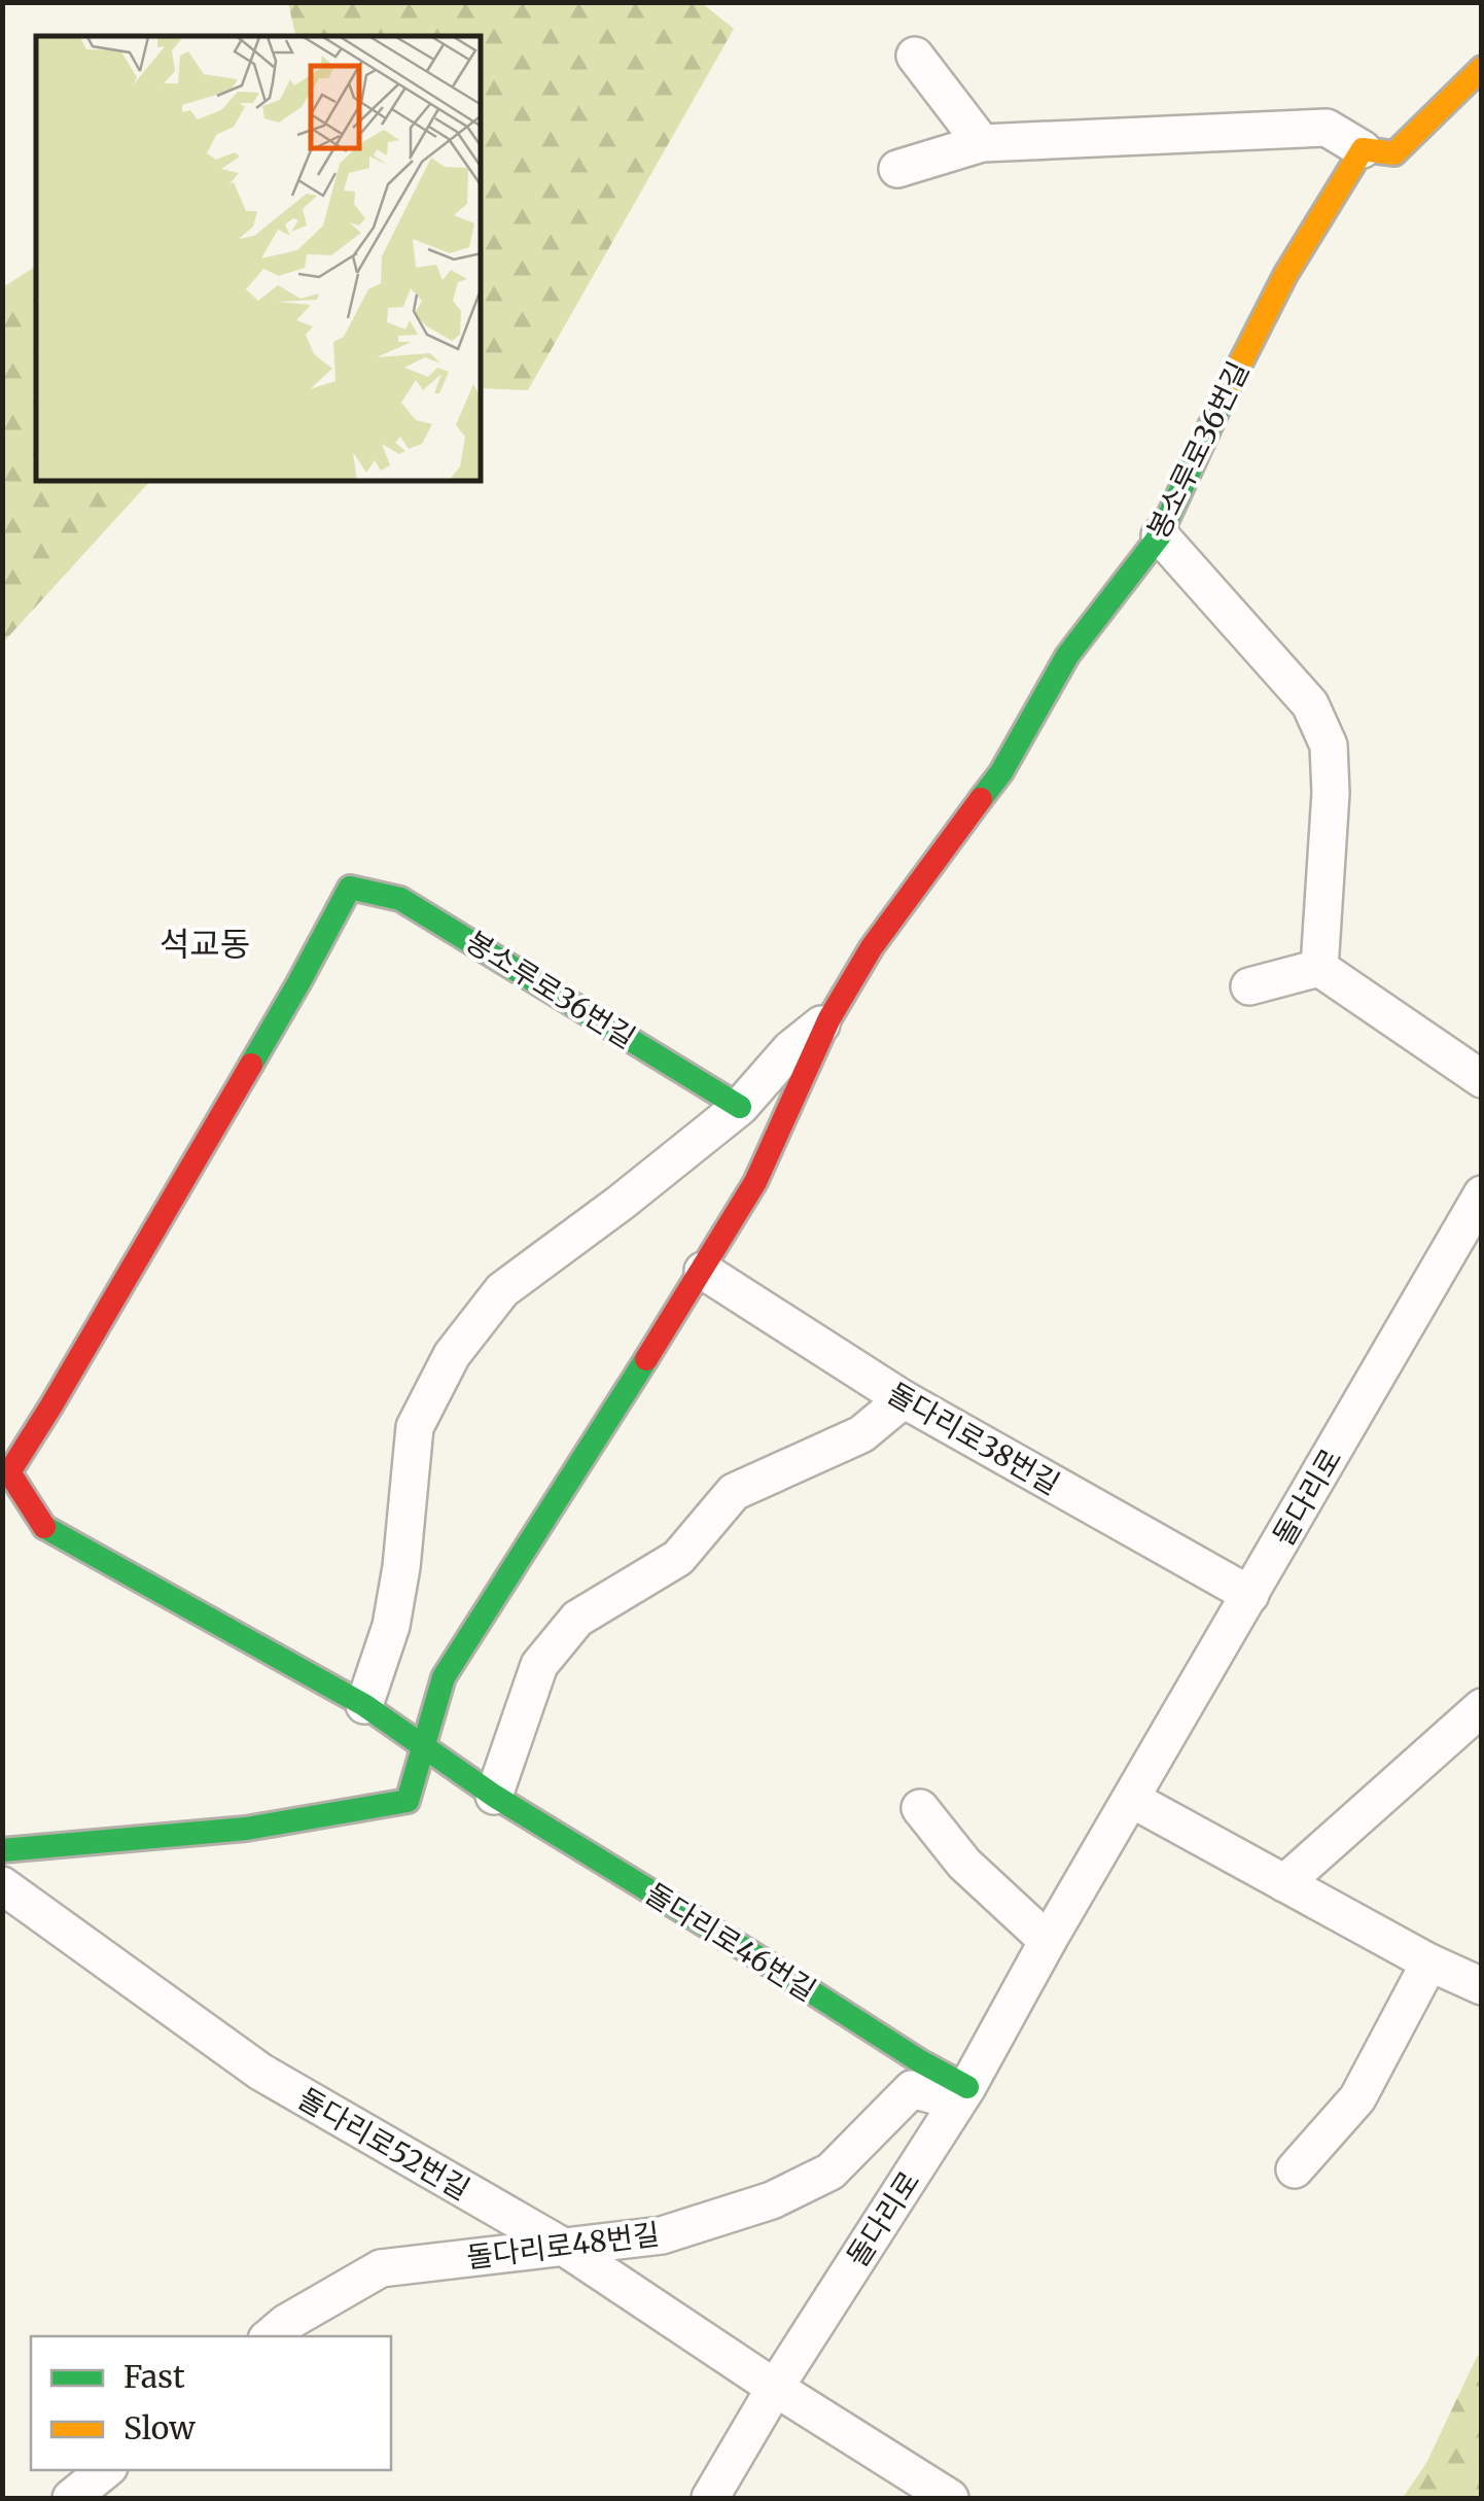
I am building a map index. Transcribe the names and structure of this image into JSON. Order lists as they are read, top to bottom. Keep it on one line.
{"streets":{"street":["봉소루로36번길","돌다리로38번길","돌다리로","돌다리로46번길","돌다리로52번길","돌다리로48번길"]},"crossings":[["봉소루로36번길","돌다리로38번길"],["봉소루로36번길","돌다리로46번길"],["돌다리로38번길","돌다리로"],["돌다리로","돌다리로46번길"],["돌다리로","돌다리로52번길"],["돌다리로","돌다리로48번길"],["돌다리로46번길","돌다리로48번길"],["돌다리로52번길","돌다리로48번길"]],"districts":["석교동"],"legend":["Fast","Slow"]}
